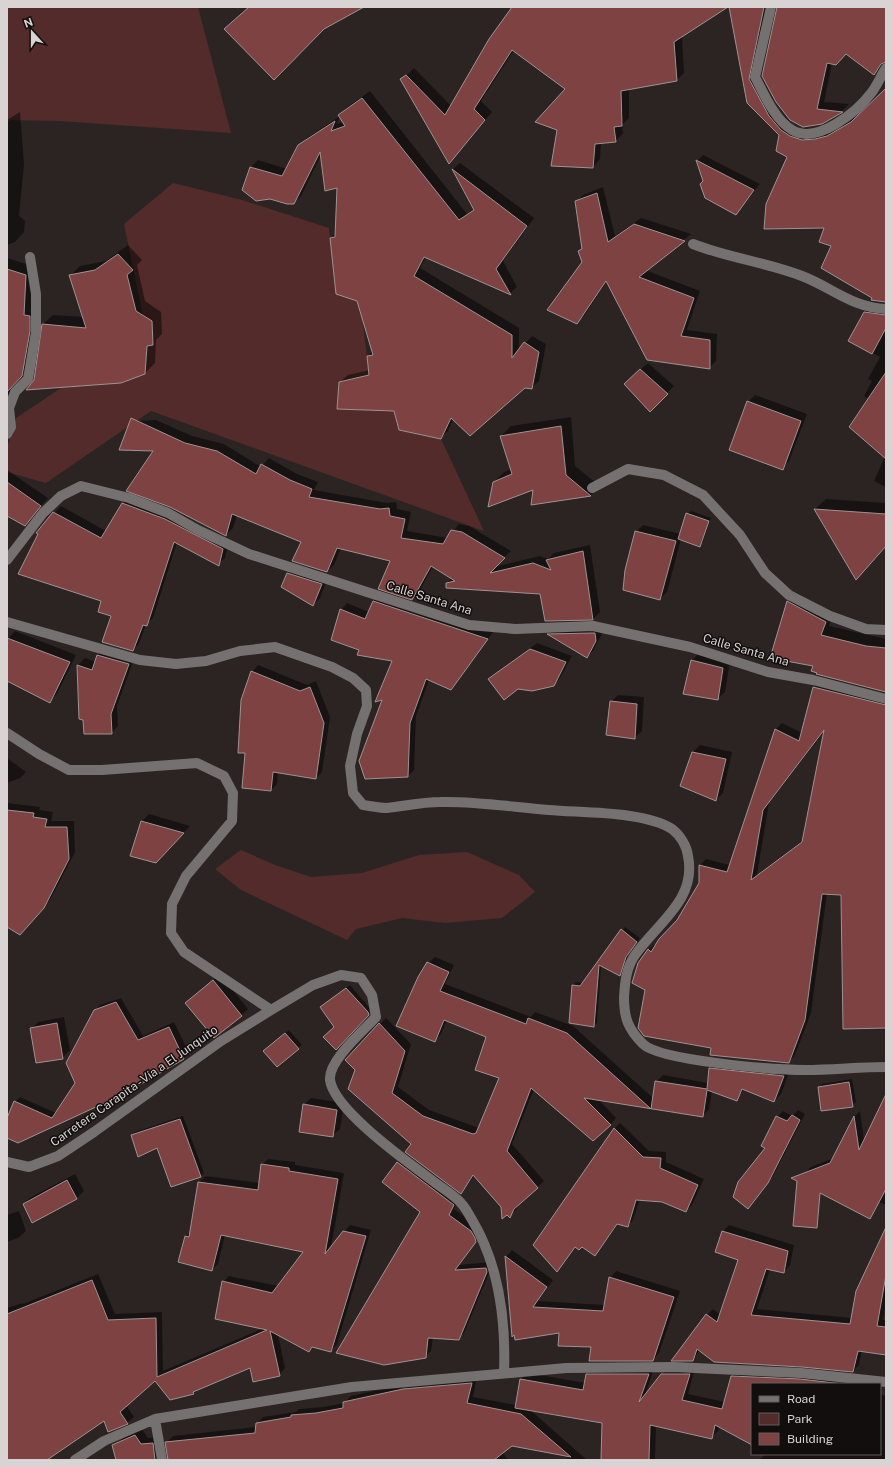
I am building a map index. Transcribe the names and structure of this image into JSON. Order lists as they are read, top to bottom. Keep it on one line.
{"streets":{"street":["Calle Santa Ana","Carretera Carapita - Vía a El Junquito"]},"legend":["Road","Park","Building"],"north":"top"}
